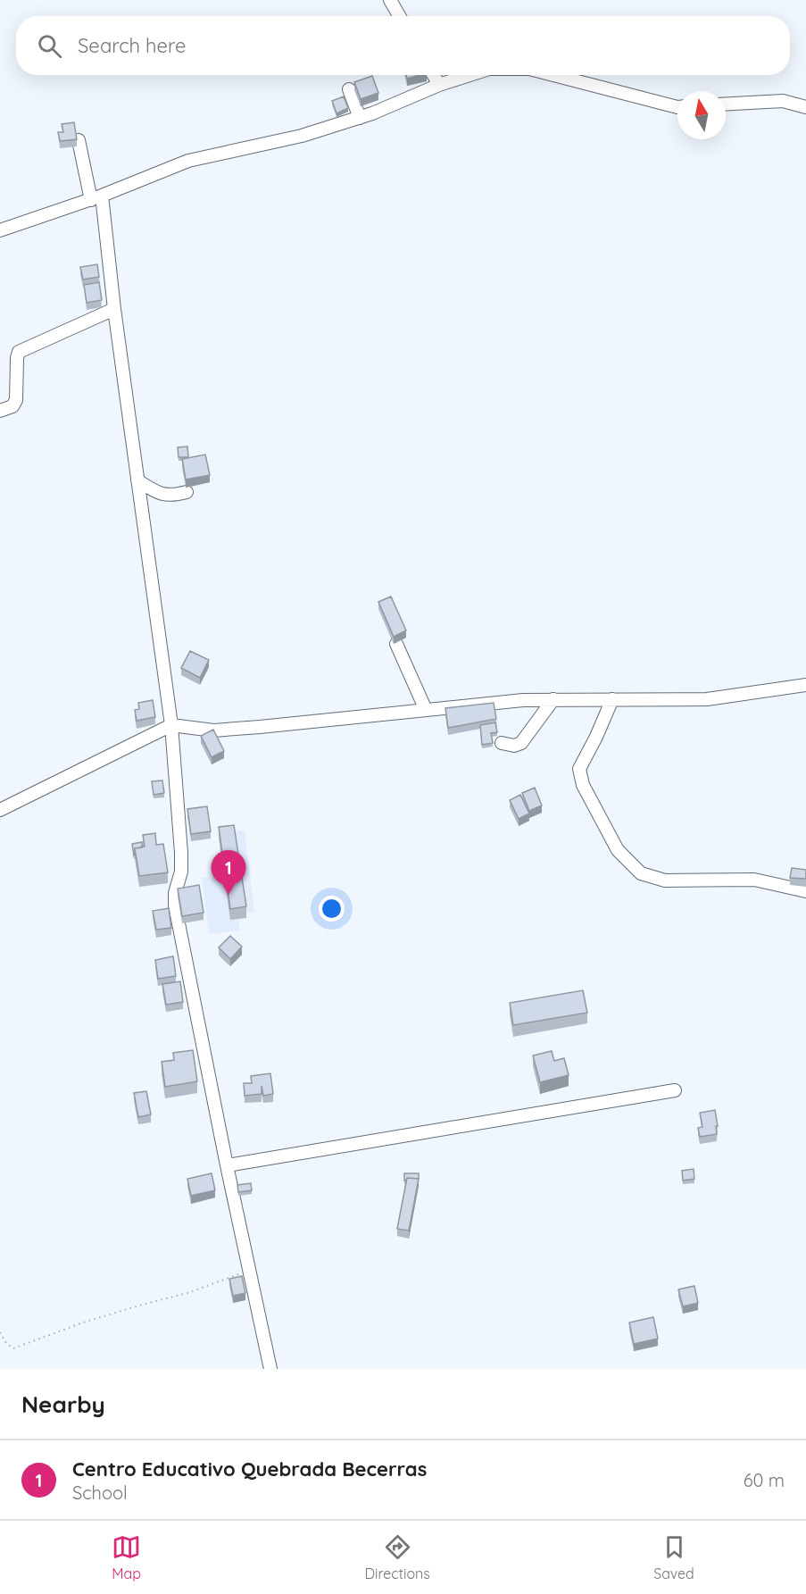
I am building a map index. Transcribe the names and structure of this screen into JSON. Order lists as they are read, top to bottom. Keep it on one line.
{"north":"top","page":{"search":"Search here","pins":"1","heading":"Nearby","list":[{"mark":"1","name":"Centro Educativo Quebrada Becerras","note":"School","value":"60 m"}],"nav":["Map","Directions","Saved"]}}
